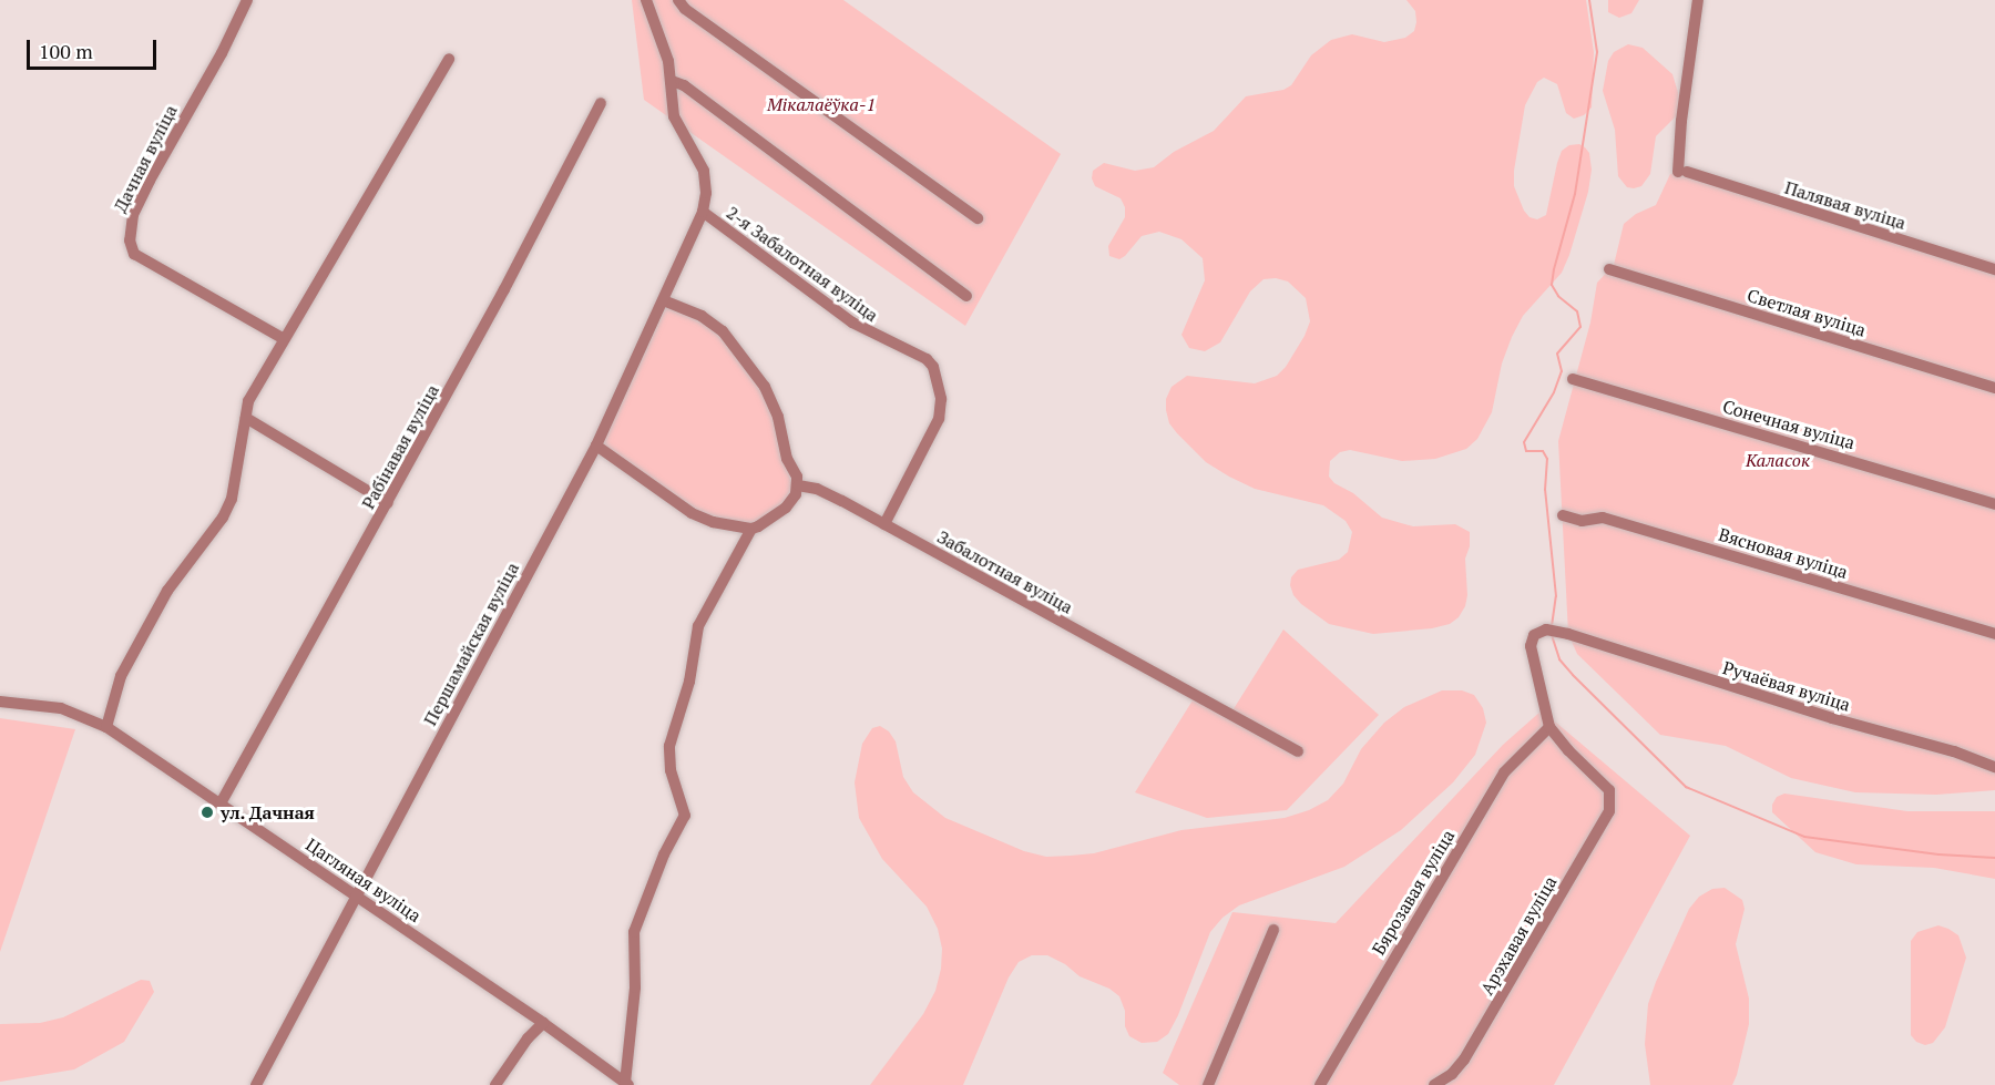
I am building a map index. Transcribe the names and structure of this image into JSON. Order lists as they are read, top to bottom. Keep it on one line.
{"streets":{"street":["Дачная вуліца","Палявая вуліца","2-я Забалотная вуліца","Светлая вуліца","Сонечная вуліца","Рабінавая вуліца","Вясновая вуліца","Забалотная вуліца","Першамайская вуліца","Ручаёвая вуліца","Цагляная вуліца","Бярозавая вуліца","Арэхавая вуліца"]},"crossings":[["2-я Забалотная вуліца","Забалотная вуліца"],["2-я Забалотная вуліца","Першамайская вуліца"],["Рабінавая вуліца","Цагляная вуліца"],["Першамайская вуліца","Цагляная вуліца"],["Ручаёвая вуліца","Бярозавая вуліца"],["Ручаёвая вуліца","Арэхавая вуліца"],["Бярозавая вуліца","Арэхавая вуліца"]],"parks":["Мікалаёўка-1","Каласок"],"places":["ул. Дачная"],"scale_bar":"100 m"}
